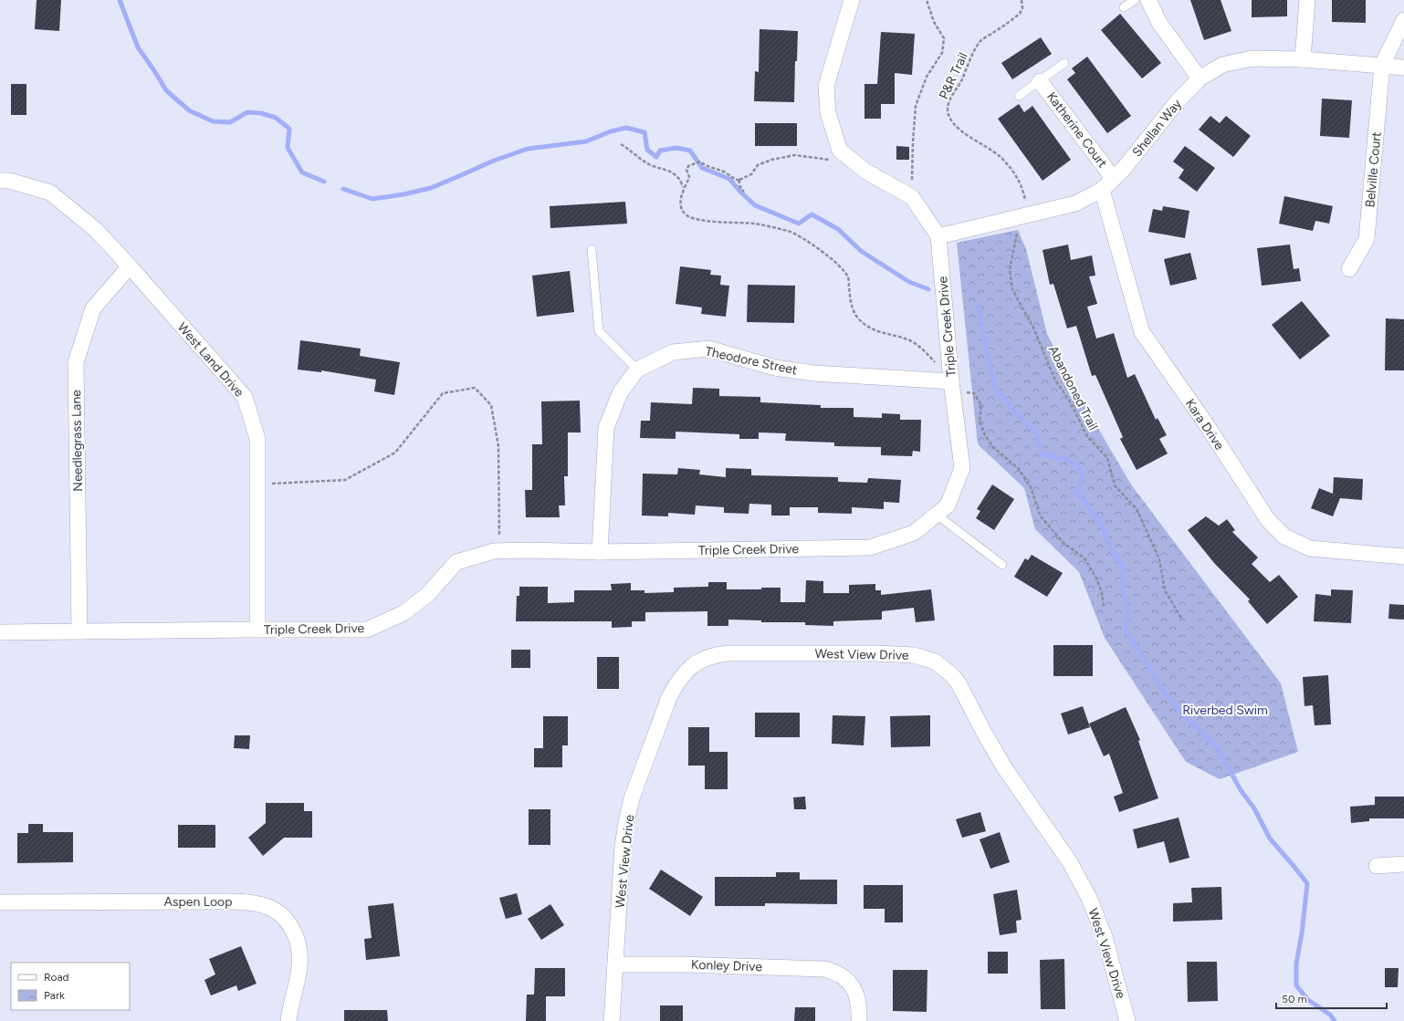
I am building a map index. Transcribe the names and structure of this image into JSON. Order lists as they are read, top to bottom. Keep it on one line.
{"streets":{"street":["Shellan Way","Katherine Court","Belville Court","Triple Creek Drive","West Land Drive","Theodore Street","Kara Drive","Needlegrass Lane","West View Drive","Aspen Loop","Konley Drive"],"path":["P&R Trail","Abandoned Trail"]},"crossings":[["P&R Trail","Shellan Way"],["P&R Trail","Triple Creek Drive"],["P&R Trail","Abandoned Trail"],["Shellan Way","Katherine Court"],["Shellan Way","Belville Court"],["Shellan Way","Triple Creek Drive"],["Shellan Way","Abandoned Trail"],["Shellan Way","Kara Drive"],["Triple Creek Drive","West Land Drive"],["Triple Creek Drive","Theodore Street"],["Triple Creek Drive","Needlegrass Lane"],["West Land Drive","Needlegrass Lane"],["West View Drive","Konley Drive"]],"parks":["Riverbed Swim"],"legend":["Road","Park"],"scale_bar":"50 m"}
